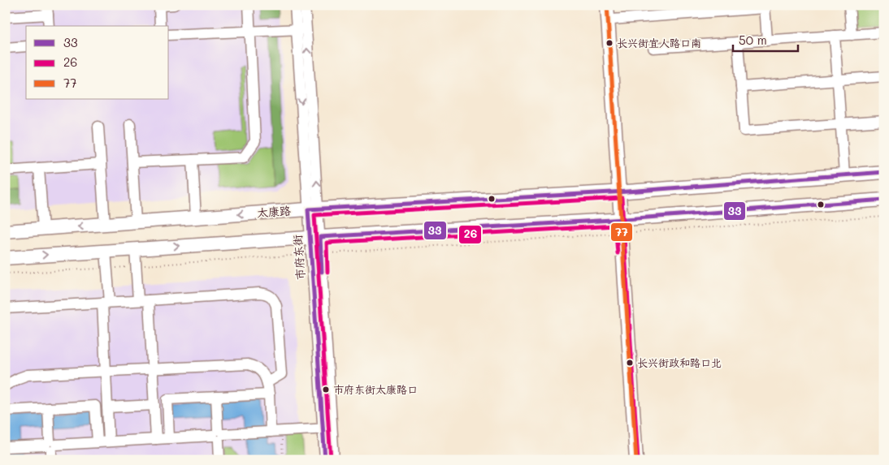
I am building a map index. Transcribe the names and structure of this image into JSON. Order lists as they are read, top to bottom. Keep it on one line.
{"streets":{"main road":["太康路"],"street":["市府东街"]},"crossings":[["太康路","市府东街"]],"places":["长兴街宜人路口南","长兴街政和路口北","市府东街太康路口"],"lines":["transit line 77","transit line 33","transit line 26"],"legend":["33","26","77"],"scale_bar":"50 m"}
